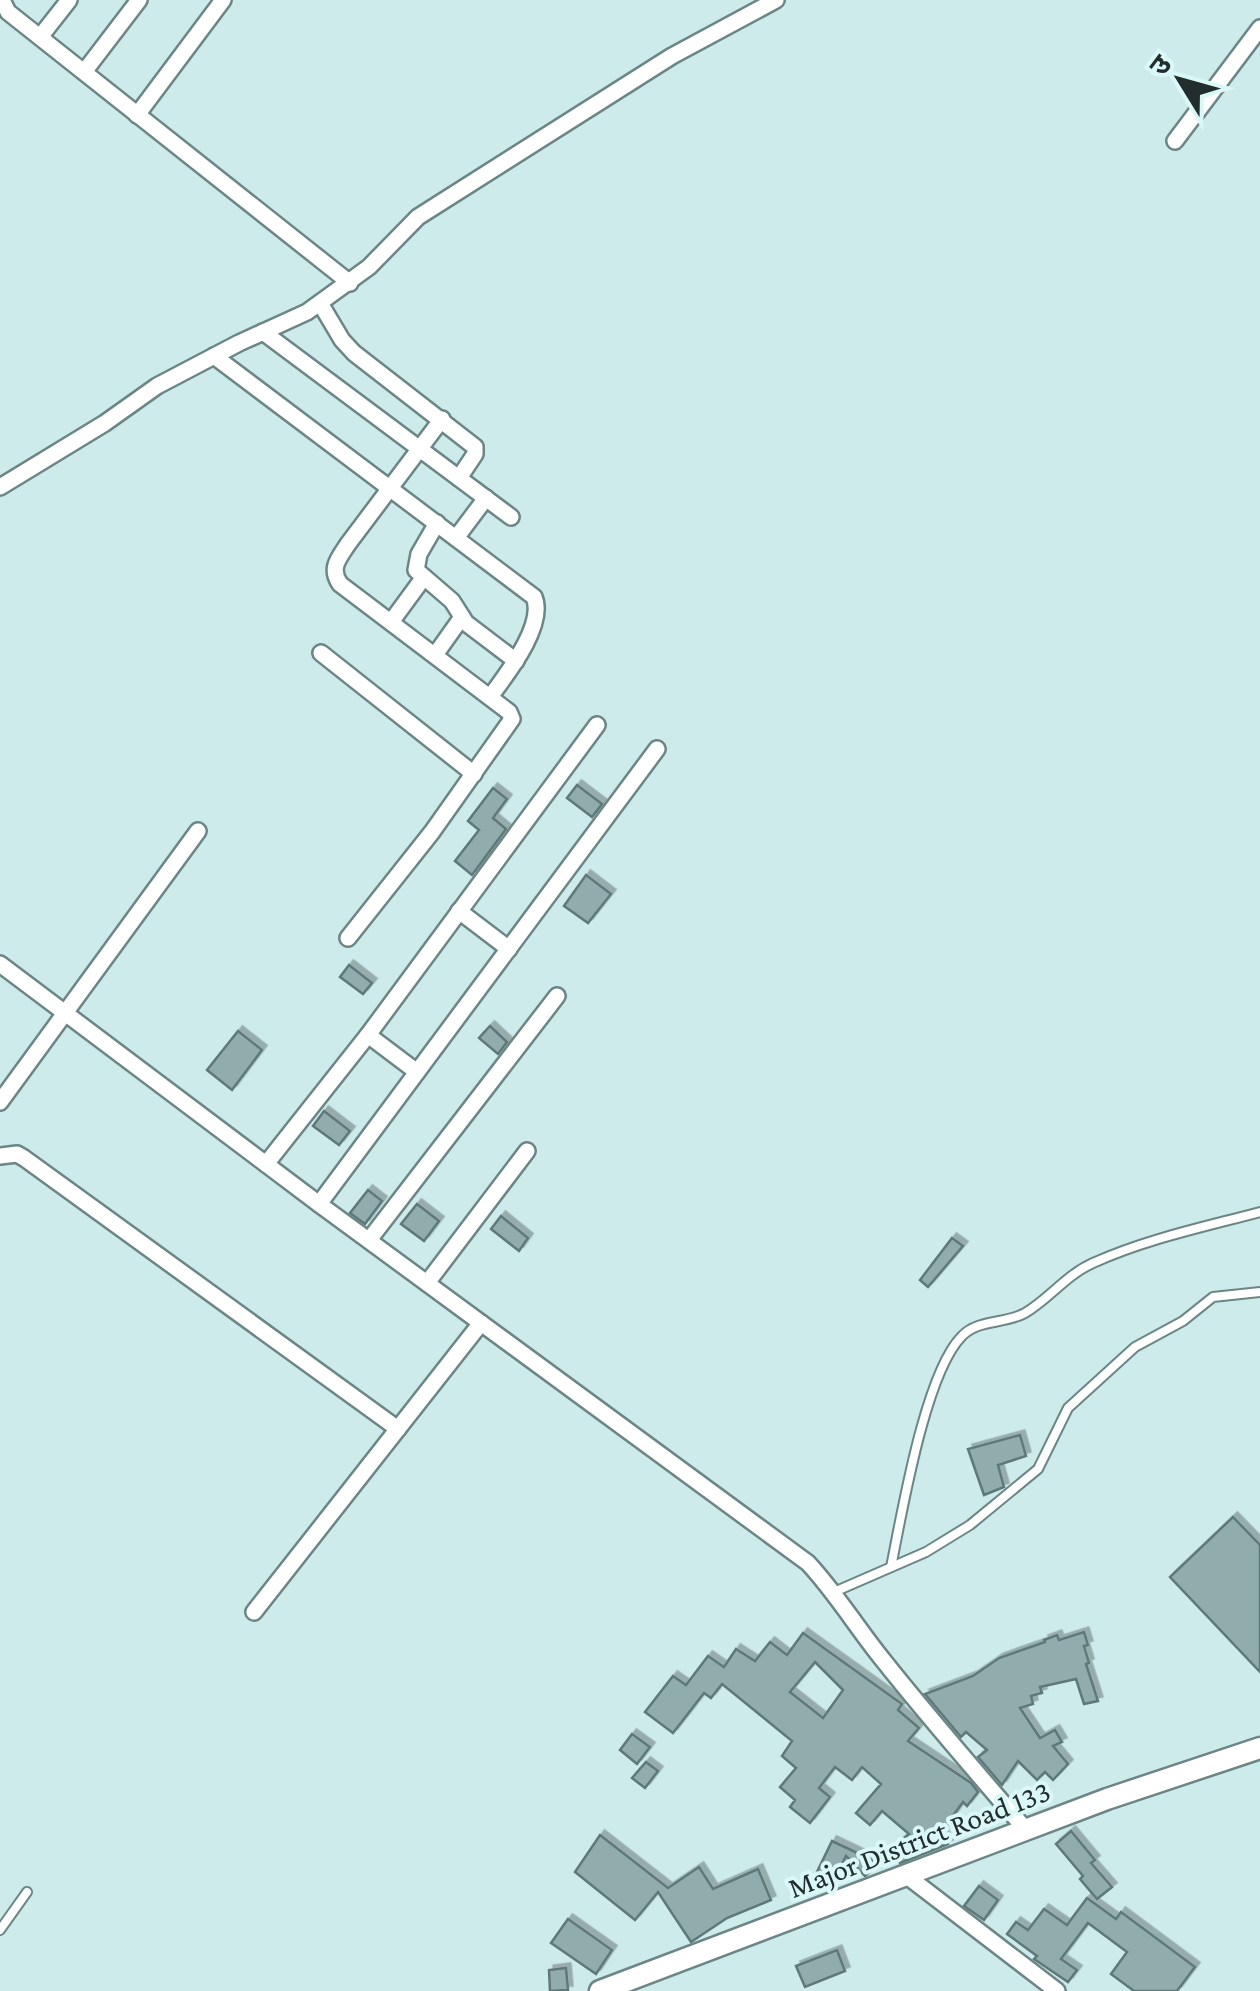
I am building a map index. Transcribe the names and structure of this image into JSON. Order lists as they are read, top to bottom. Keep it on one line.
{"streets":{"main road":["Major District Road 133"]},"north":"top left"}
